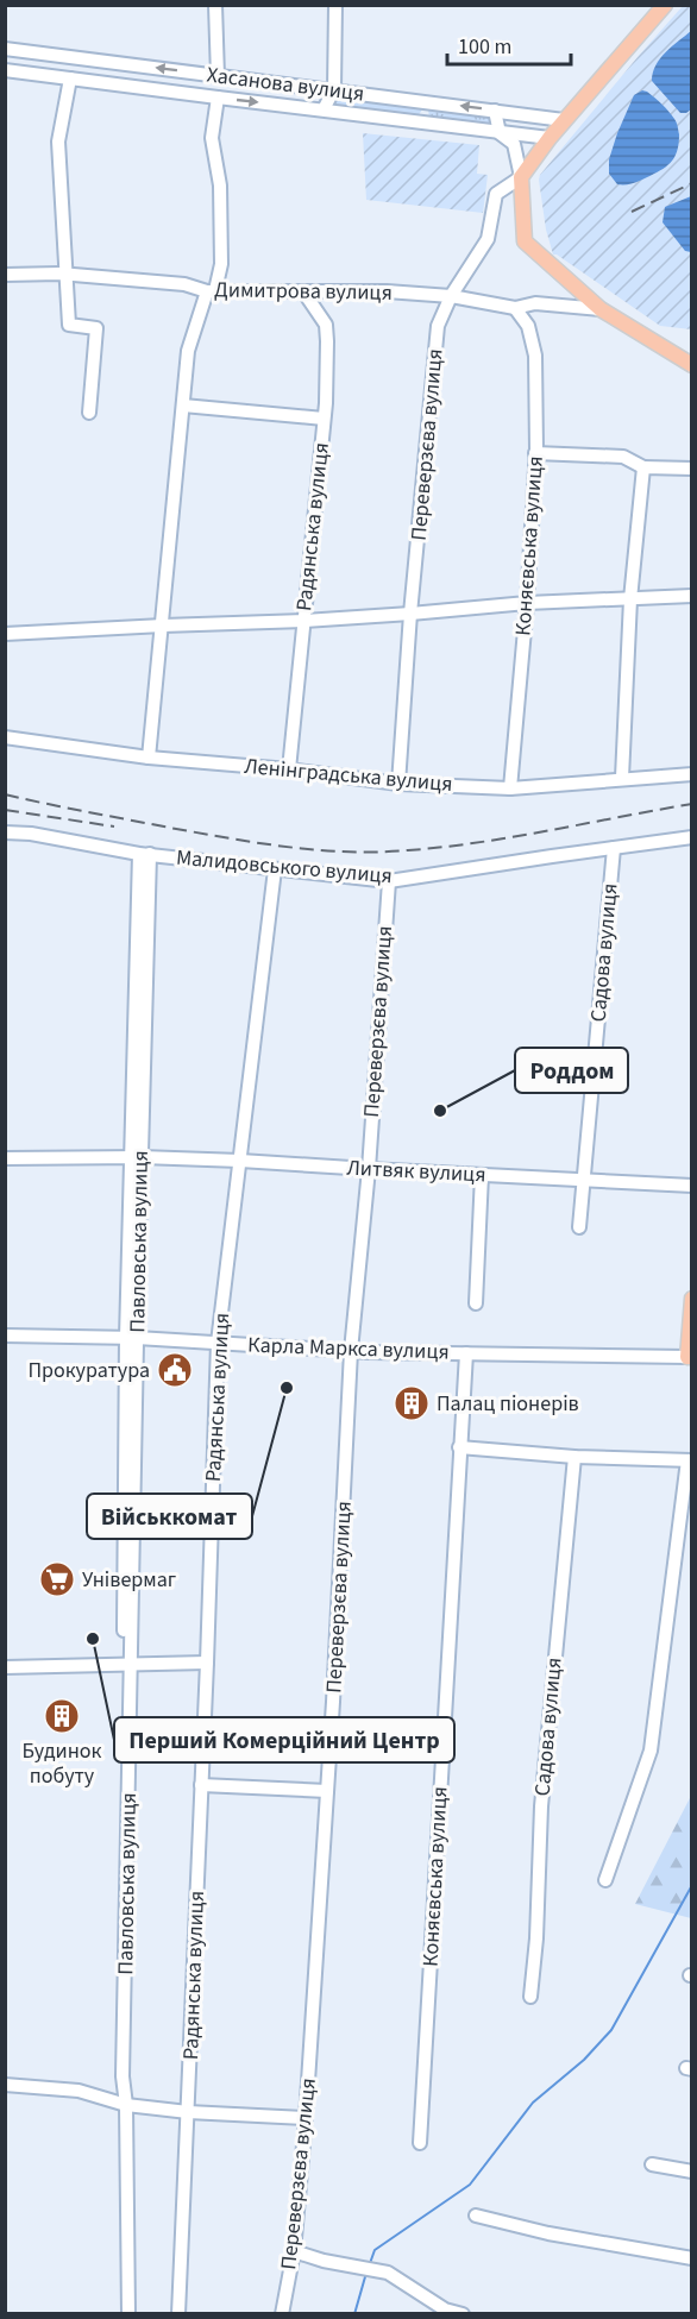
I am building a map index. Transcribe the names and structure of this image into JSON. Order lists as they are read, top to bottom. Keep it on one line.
{"streets":{"street":["Хасанова вулиця","Димитрова вулиця","Переверзєва вулиця","Радянська вулиця","Коняєвська вулиця","Ленінградська вулиця","Малидовського вулиця","Садова вулиця","Литвяк вулиця","Павловська вулиця","Карла Маркса вулиця"]},"crossings":[["Димитрова вулиця","Переверзєва вулиця"],["Димитрова вулиця","Радянська вулиця"],["Димитрова вулиця","Коняєвська вулиця"],["Переверзєва вулиця","Ленінградська вулиця"],["Переверзєва вулиця","Малидовського вулиця"],["Переверзєва вулиця","Литвяк вулиця"],["Переверзєва вулиця","Карла Маркса вулиця"],["Радянська вулиця","Ленінградська вулиця"],["Радянська вулиця","Малидовського вулиця"],["Радянська вулиця","Литвяк вулиця"],["Радянська вулиця","Карла Маркса вулиця"],["Коняєвська вулиця","Ленінградська вулиця"],["Коняєвська вулиця","Карла Маркса вулиця"],["Малидовського вулиця","Садова вулиця"],["Малидовського вулиця","Павловська вулиця"],["Садова вулиця","Литвяк вулиця"],["Литвяк вулиця","Павловська вулиця"],["Павловська вулиця","Карла Маркса вулиця"]],"places":{"other":["Роддом","Військкомат","Перший Комерційний Центр"],"public building":["Прокуратура"],"building":["Палац піонерів","Будинок побуту"],"supermarket":["Універмаг"]},"scale_bar":"100 m"}
